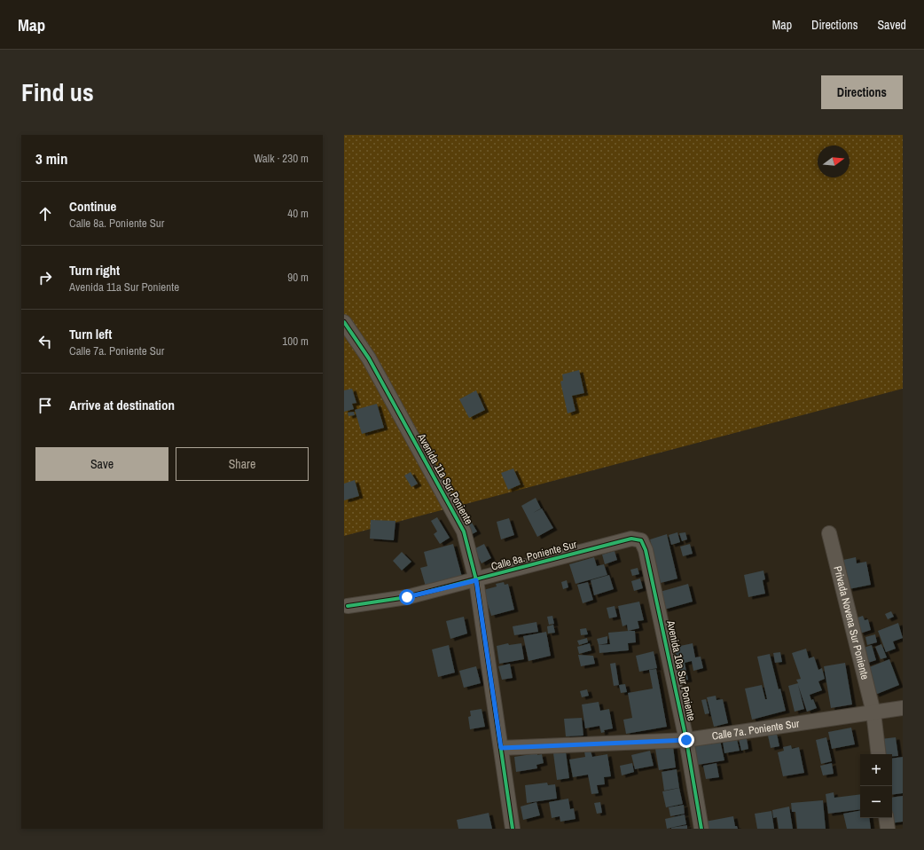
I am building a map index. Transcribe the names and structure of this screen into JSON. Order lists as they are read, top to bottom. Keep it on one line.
{"streets":{"street":["Avenida 11a Sur Poniente","Calle 8a. Poniente Sur","Privada Novena Sur Poniente","Avenida 10a Sur Poniente","Calle 7a. Poniente Sur"]},"crossings":[["Avenida 11a Sur Poniente","Calle 8a. Poniente Sur"],["Avenida 11a Sur Poniente","Calle 7a. Poniente Sur"],["Calle 8a. Poniente Sur","Avenida 10a Sur Poniente"],["Privada Novena Sur Poniente","Calle 7a. Poniente Sur"],["Avenida 10a Sur Poniente","Calle 7a. Poniente Sur"]],"north":"right","page":{"header":"Map","nav":["Map","Directions","Saved"],"title":"Find us","buttons":["Directions",["Save","Share"]],"heading":["3 min","Walk · 230 m"],"list":[["Continue","Calle 8a. Poniente Sur","40 m"],["Turn right","Avenida 11a Sur Poniente","90 m"],["Turn left","Calle 7a. Poniente Sur","100 m"],"Arrive at destination"],"map_buttons":["+","−"]}}
